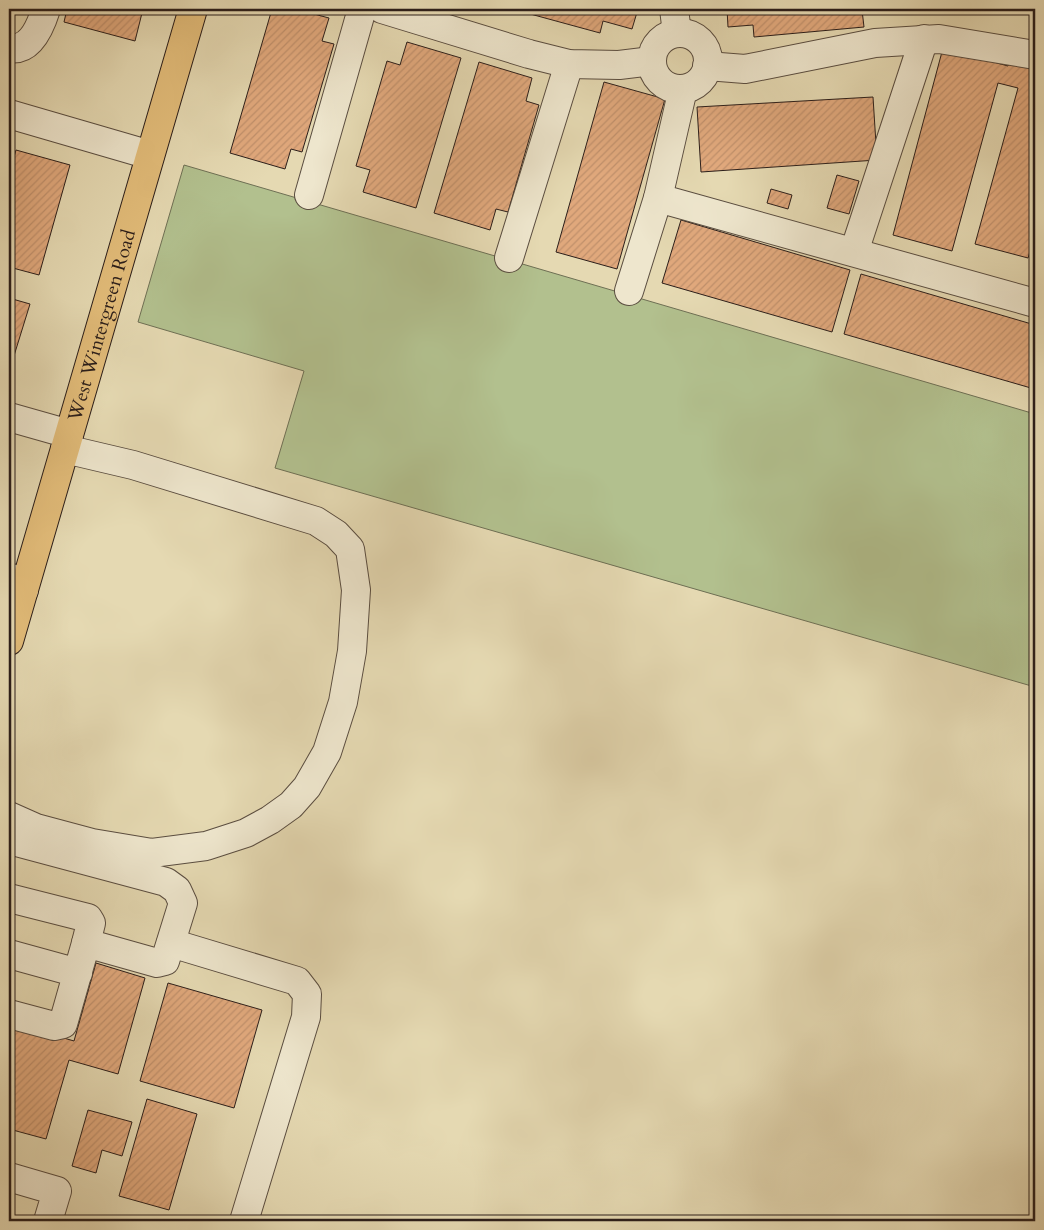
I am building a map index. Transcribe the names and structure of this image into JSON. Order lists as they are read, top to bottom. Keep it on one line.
{"streets":{"main road":["West Wintergreen Road"]}}
